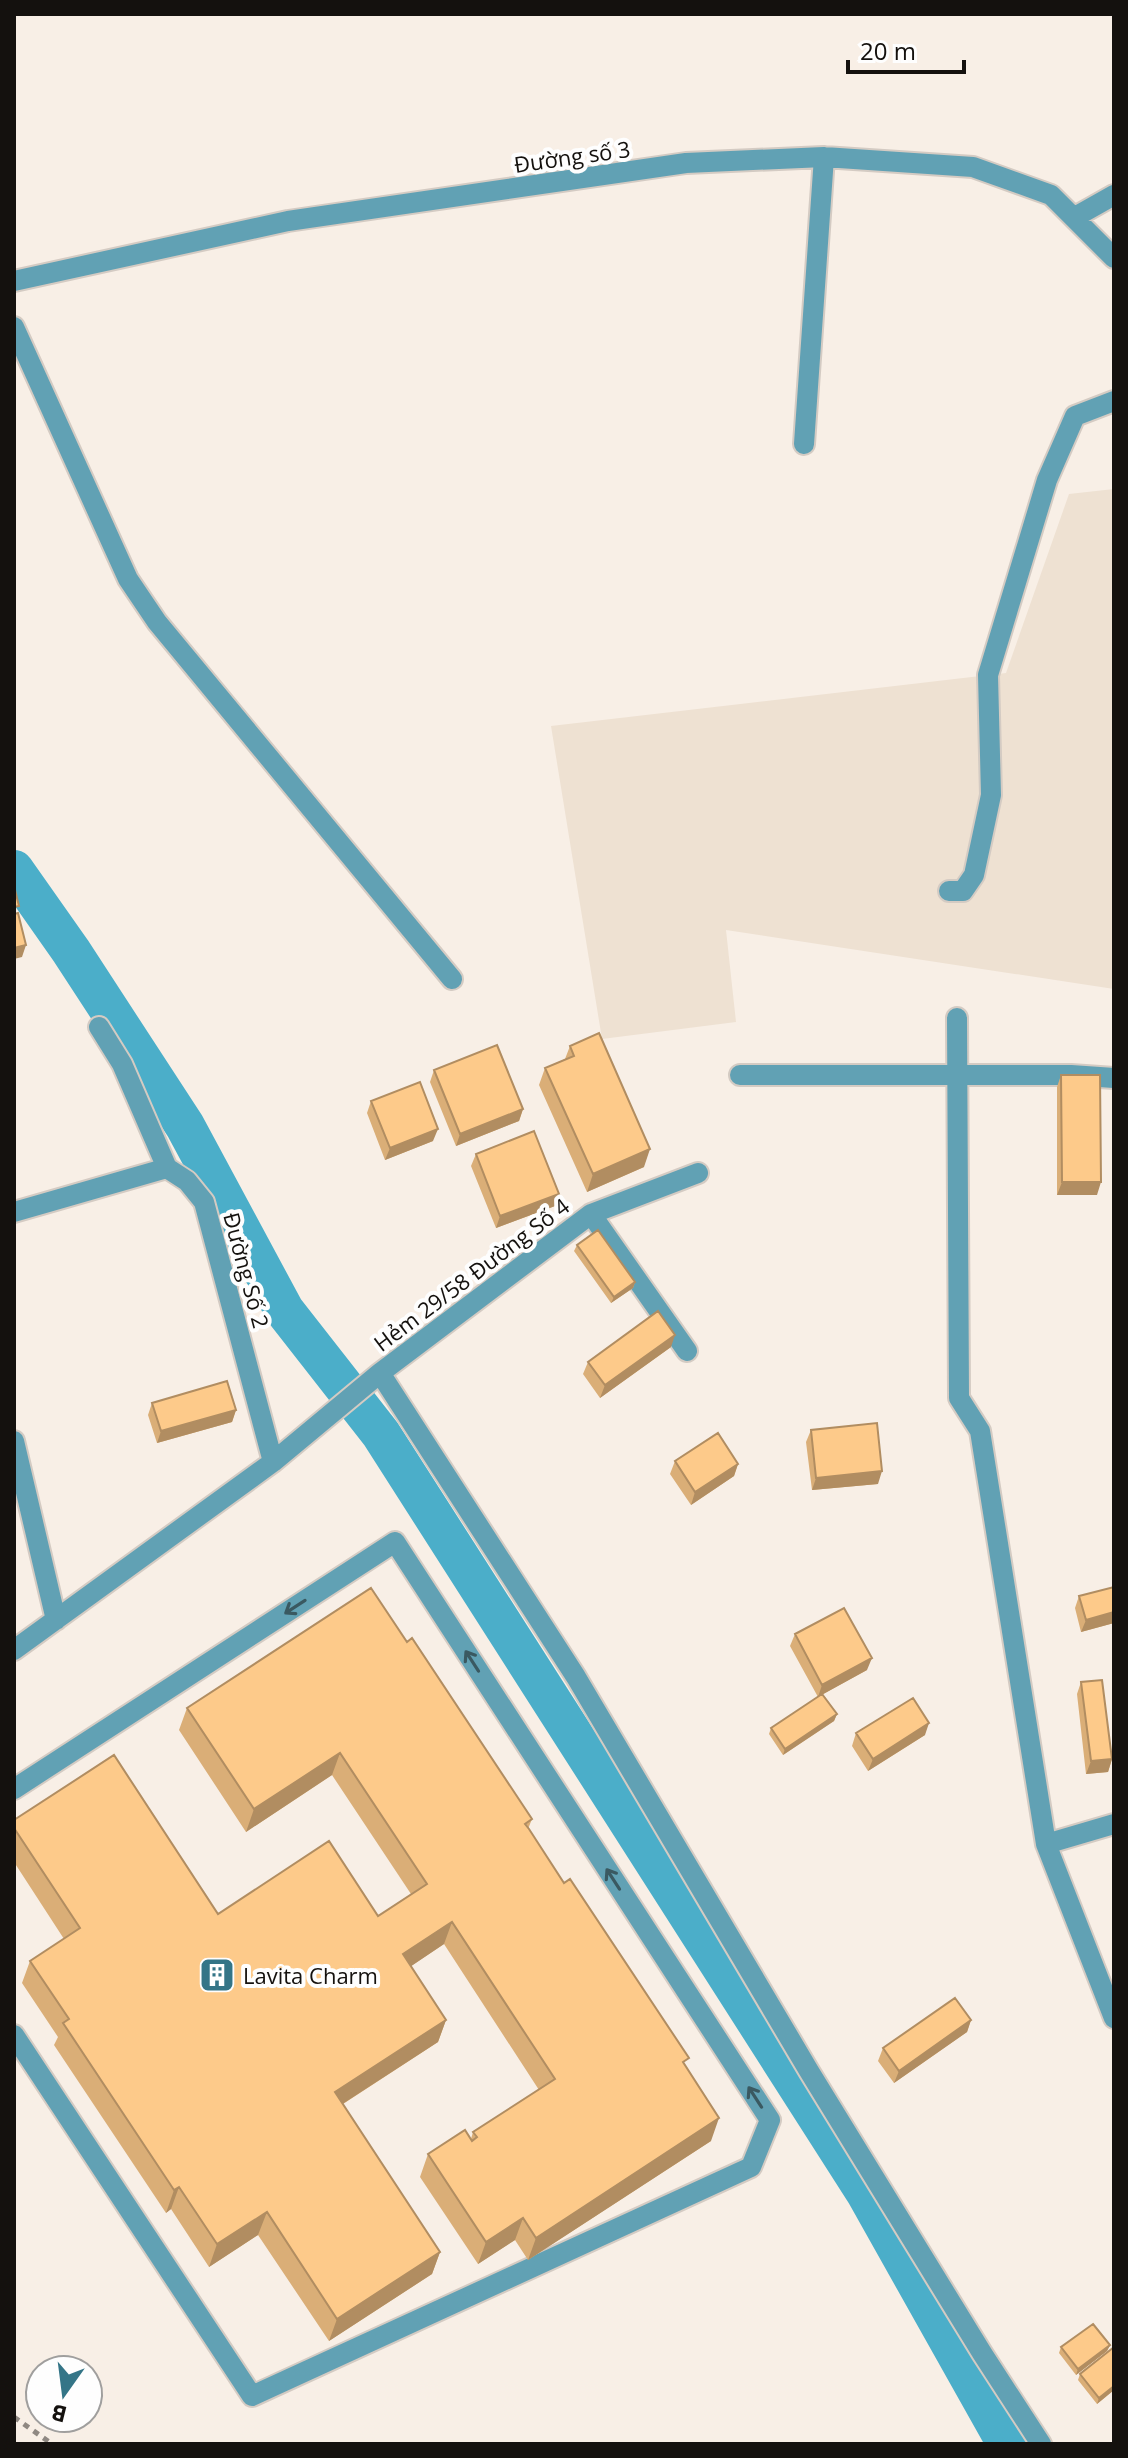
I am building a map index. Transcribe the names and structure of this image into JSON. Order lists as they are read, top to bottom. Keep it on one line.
{"streets":{"street":["Đường số 3","Đường Số 2","Hẻm 29/58 Đường Số 4"]},"crossings":[["Đường Số 2","Hẻm 29/58 Đường Số 4"]],"places":{"building":["Lavita Charm"]},"scale_bar":"20 m","north":"bottom"}
